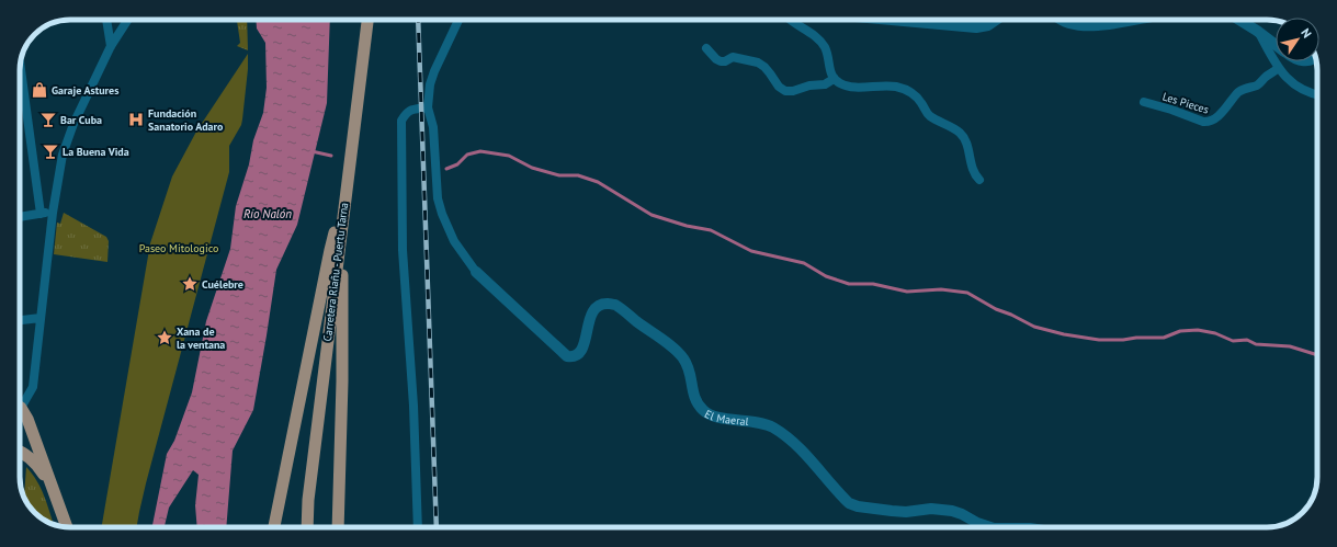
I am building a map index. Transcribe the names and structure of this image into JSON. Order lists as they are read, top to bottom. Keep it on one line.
{"streets":{"main road":["Carretera Riañu - Puertu Tarna"],"street":["Les Pieces","El Maeral"]},"water":["Río Nalón"],"parks":["Paseo Mitologico"],"places":{"shop":["Garaje Astures"],"bar":["Bar Cuba","La Buena Vida"],"hospital":["Fundación Sanatorio Adaro"],"place":["Cuélebre","Xana de la ventana"]},"north":"top right"}
